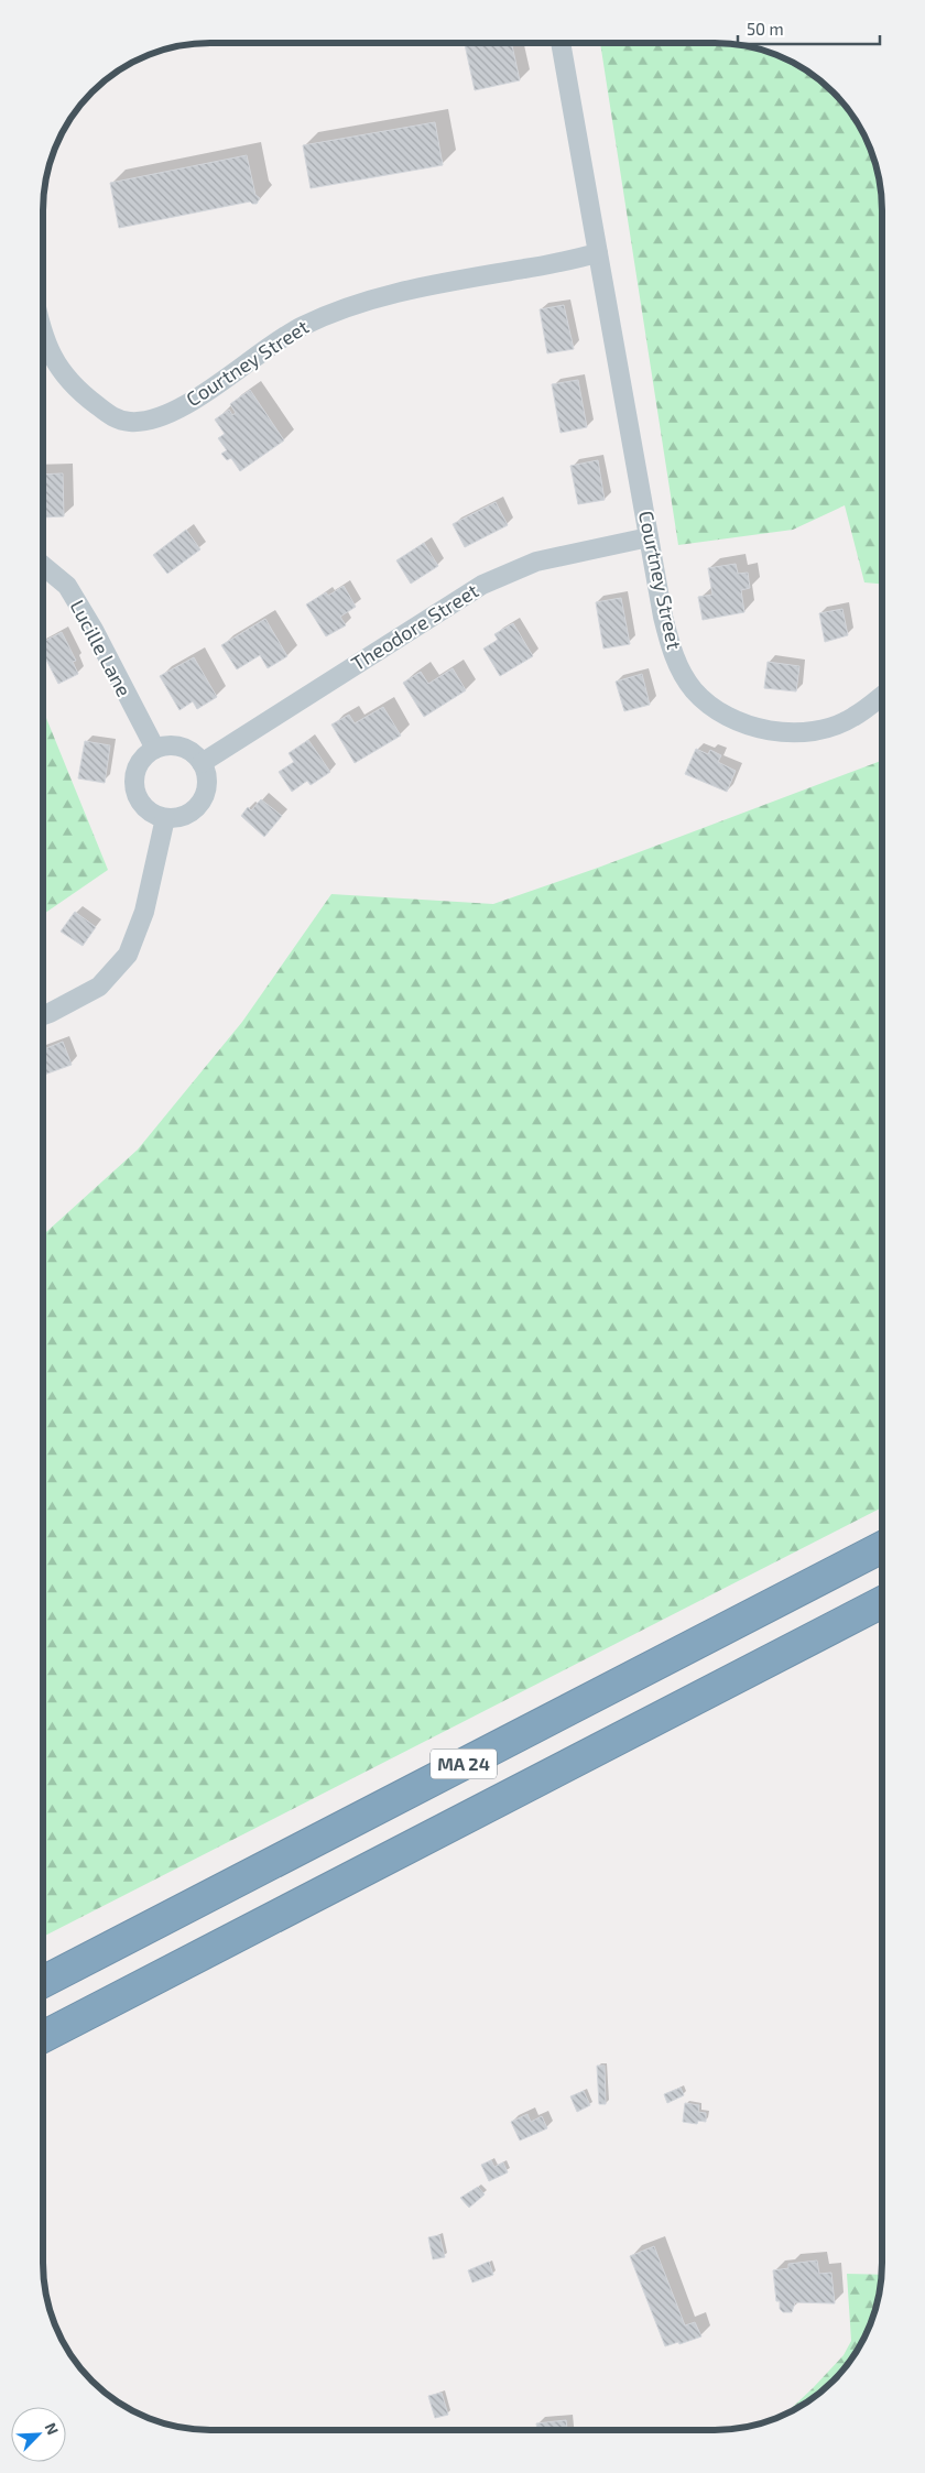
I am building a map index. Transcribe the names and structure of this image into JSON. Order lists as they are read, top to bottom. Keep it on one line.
{"streets":{"highway":["MA 24"],"street":["Courtney Street","Theodore Street","Lucille Lane"]},"crossings":[["Courtney Street","Theodore Street"],["Theodore Street","Lucille Lane"]],"scale_bar":"50 m","north":"top right"}
